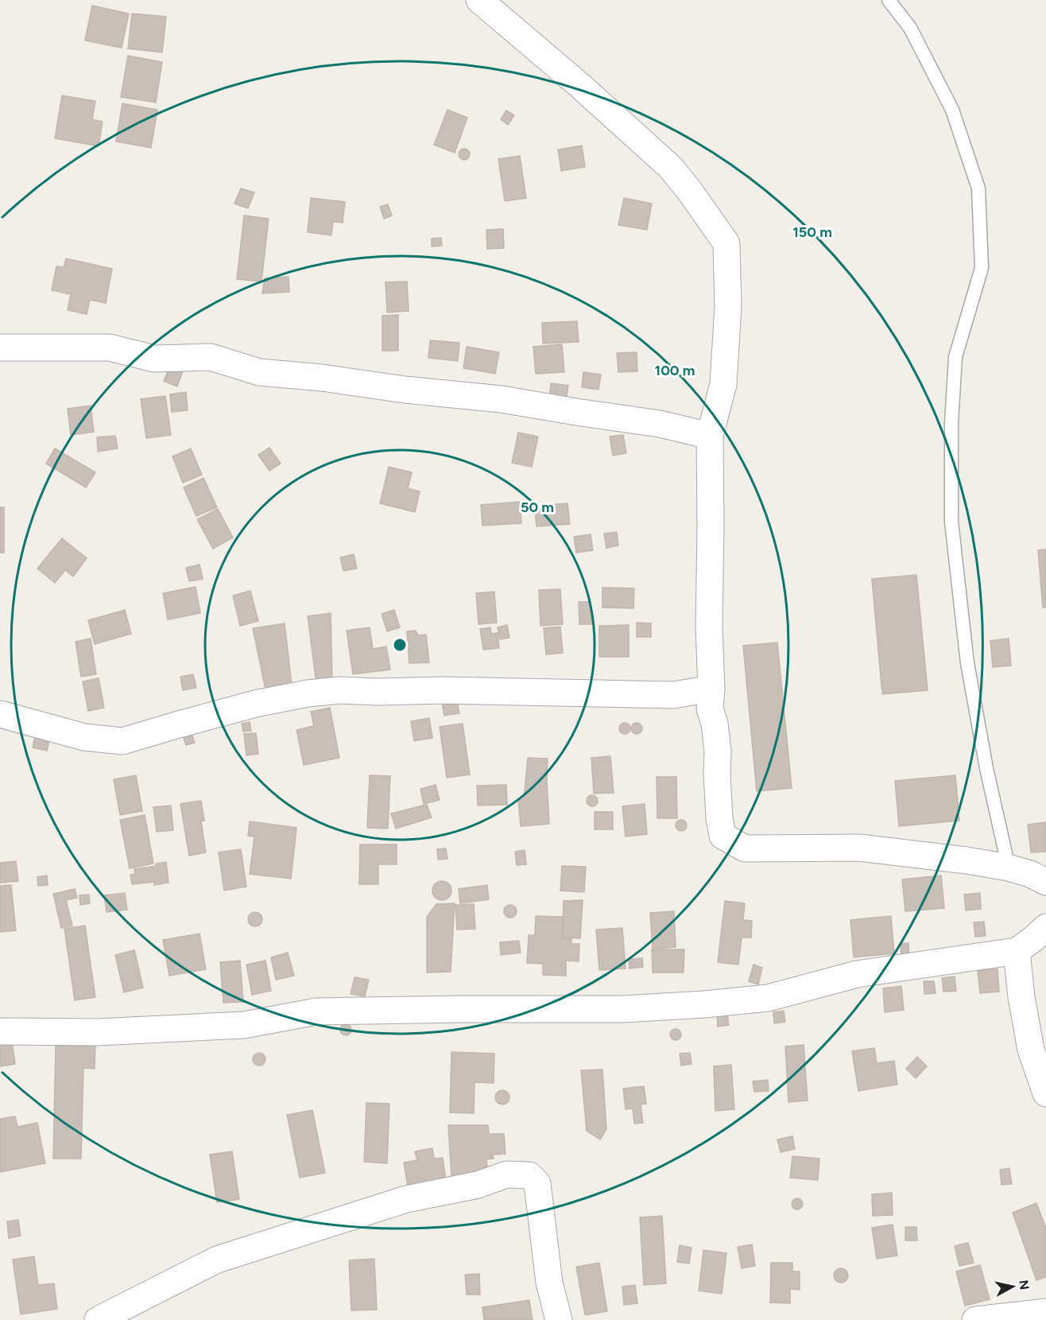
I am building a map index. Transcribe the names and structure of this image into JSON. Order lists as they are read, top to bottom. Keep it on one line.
{"north":"right","rings":["150 m","100 m","50 m"]}
